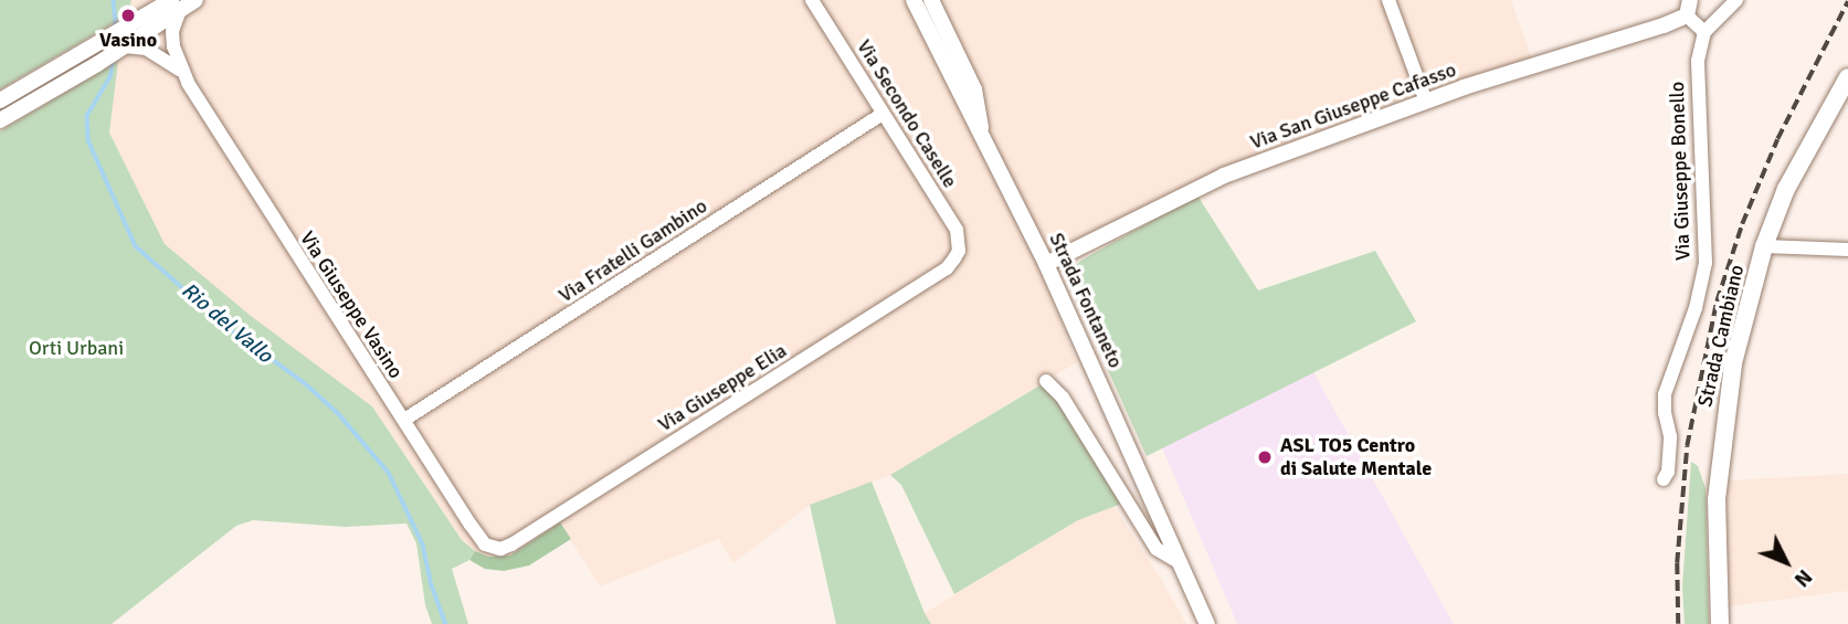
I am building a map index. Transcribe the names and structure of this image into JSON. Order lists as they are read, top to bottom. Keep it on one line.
{"streets":{"main road":["Strada Cambiano"],"street":["Via San Giuseppe Cafasso","Via Secondo Caselle","Via Giuseppe Bonello","Via Fratelli Gambino","Strada Fontaneto","Via Giuseppe Vasino","Via Giuseppe Elia"]},"crossings":[["Via San Giuseppe Cafasso","Strada Fontaneto"],["Via Secondo Caselle","Via Fratelli Gambino"],["Via Secondo Caselle","Via Giuseppe Elia"],["Via Fratelli Gambino","Via Giuseppe Vasino"],["Via Giuseppe Vasino","Via Giuseppe Elia"]],"water":["Rio del Vallo"],"parks":["Orti Urbani"],"places":["Vasino","ASL TO5 Centro di Salute Mentale"],"north":"bottom right"}
